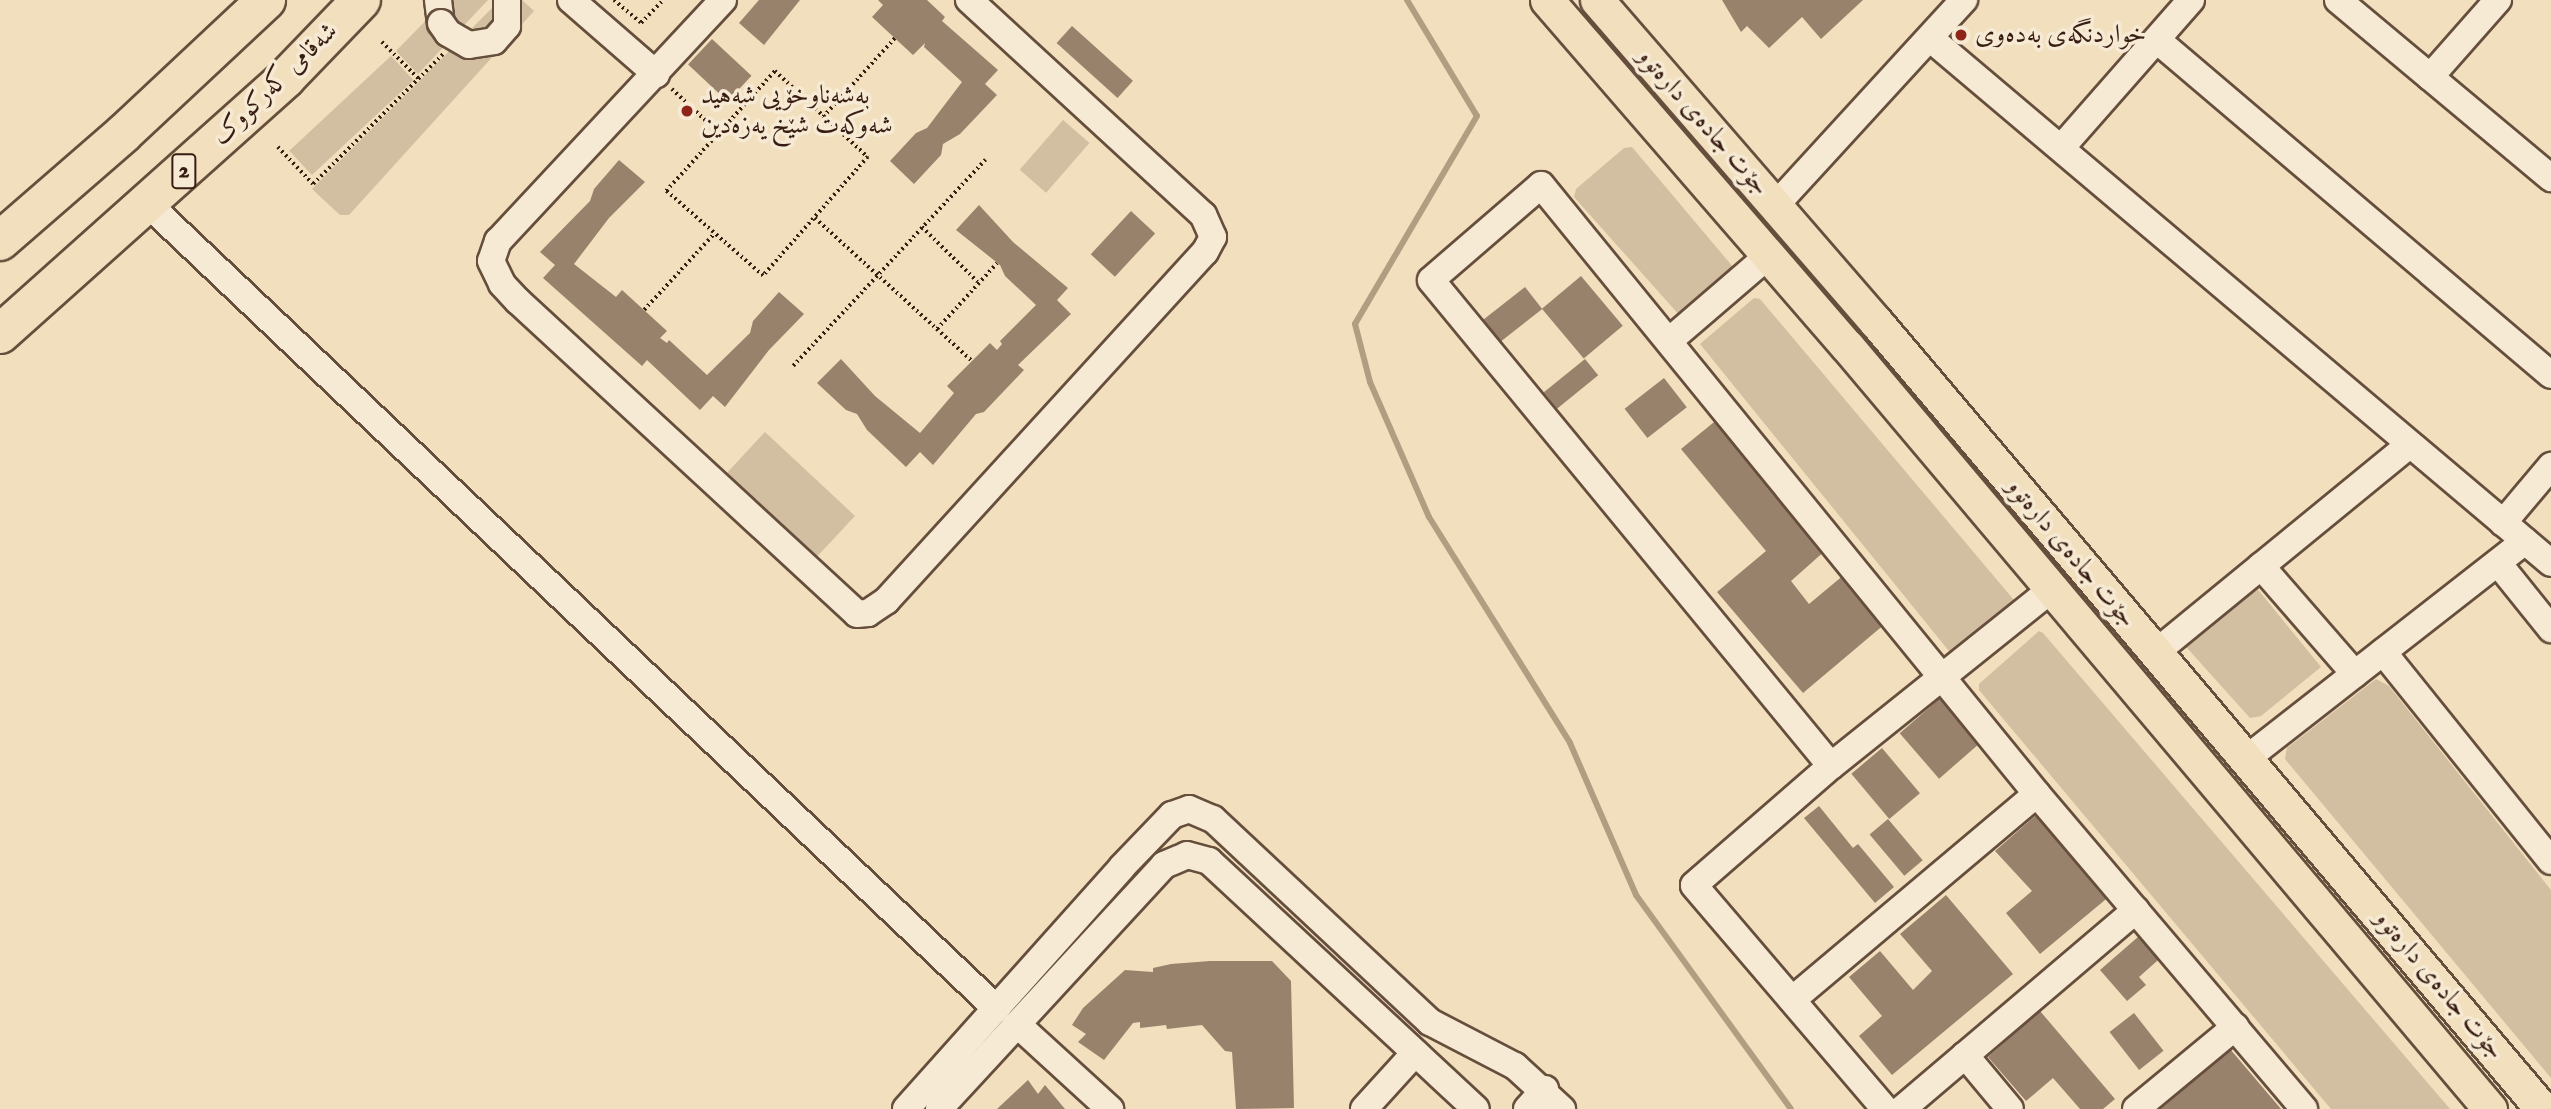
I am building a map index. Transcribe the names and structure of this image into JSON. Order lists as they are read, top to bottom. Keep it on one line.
{"streets":{"highway":["شەقامی کەرکووک","2"],"main road":["جۆت جادەی دارەتوو"]},"places":["خواردنگەی بەدەوی","بەشەناوخۆیی شەهید شەوکەت شێخ یەزەدین"]}
